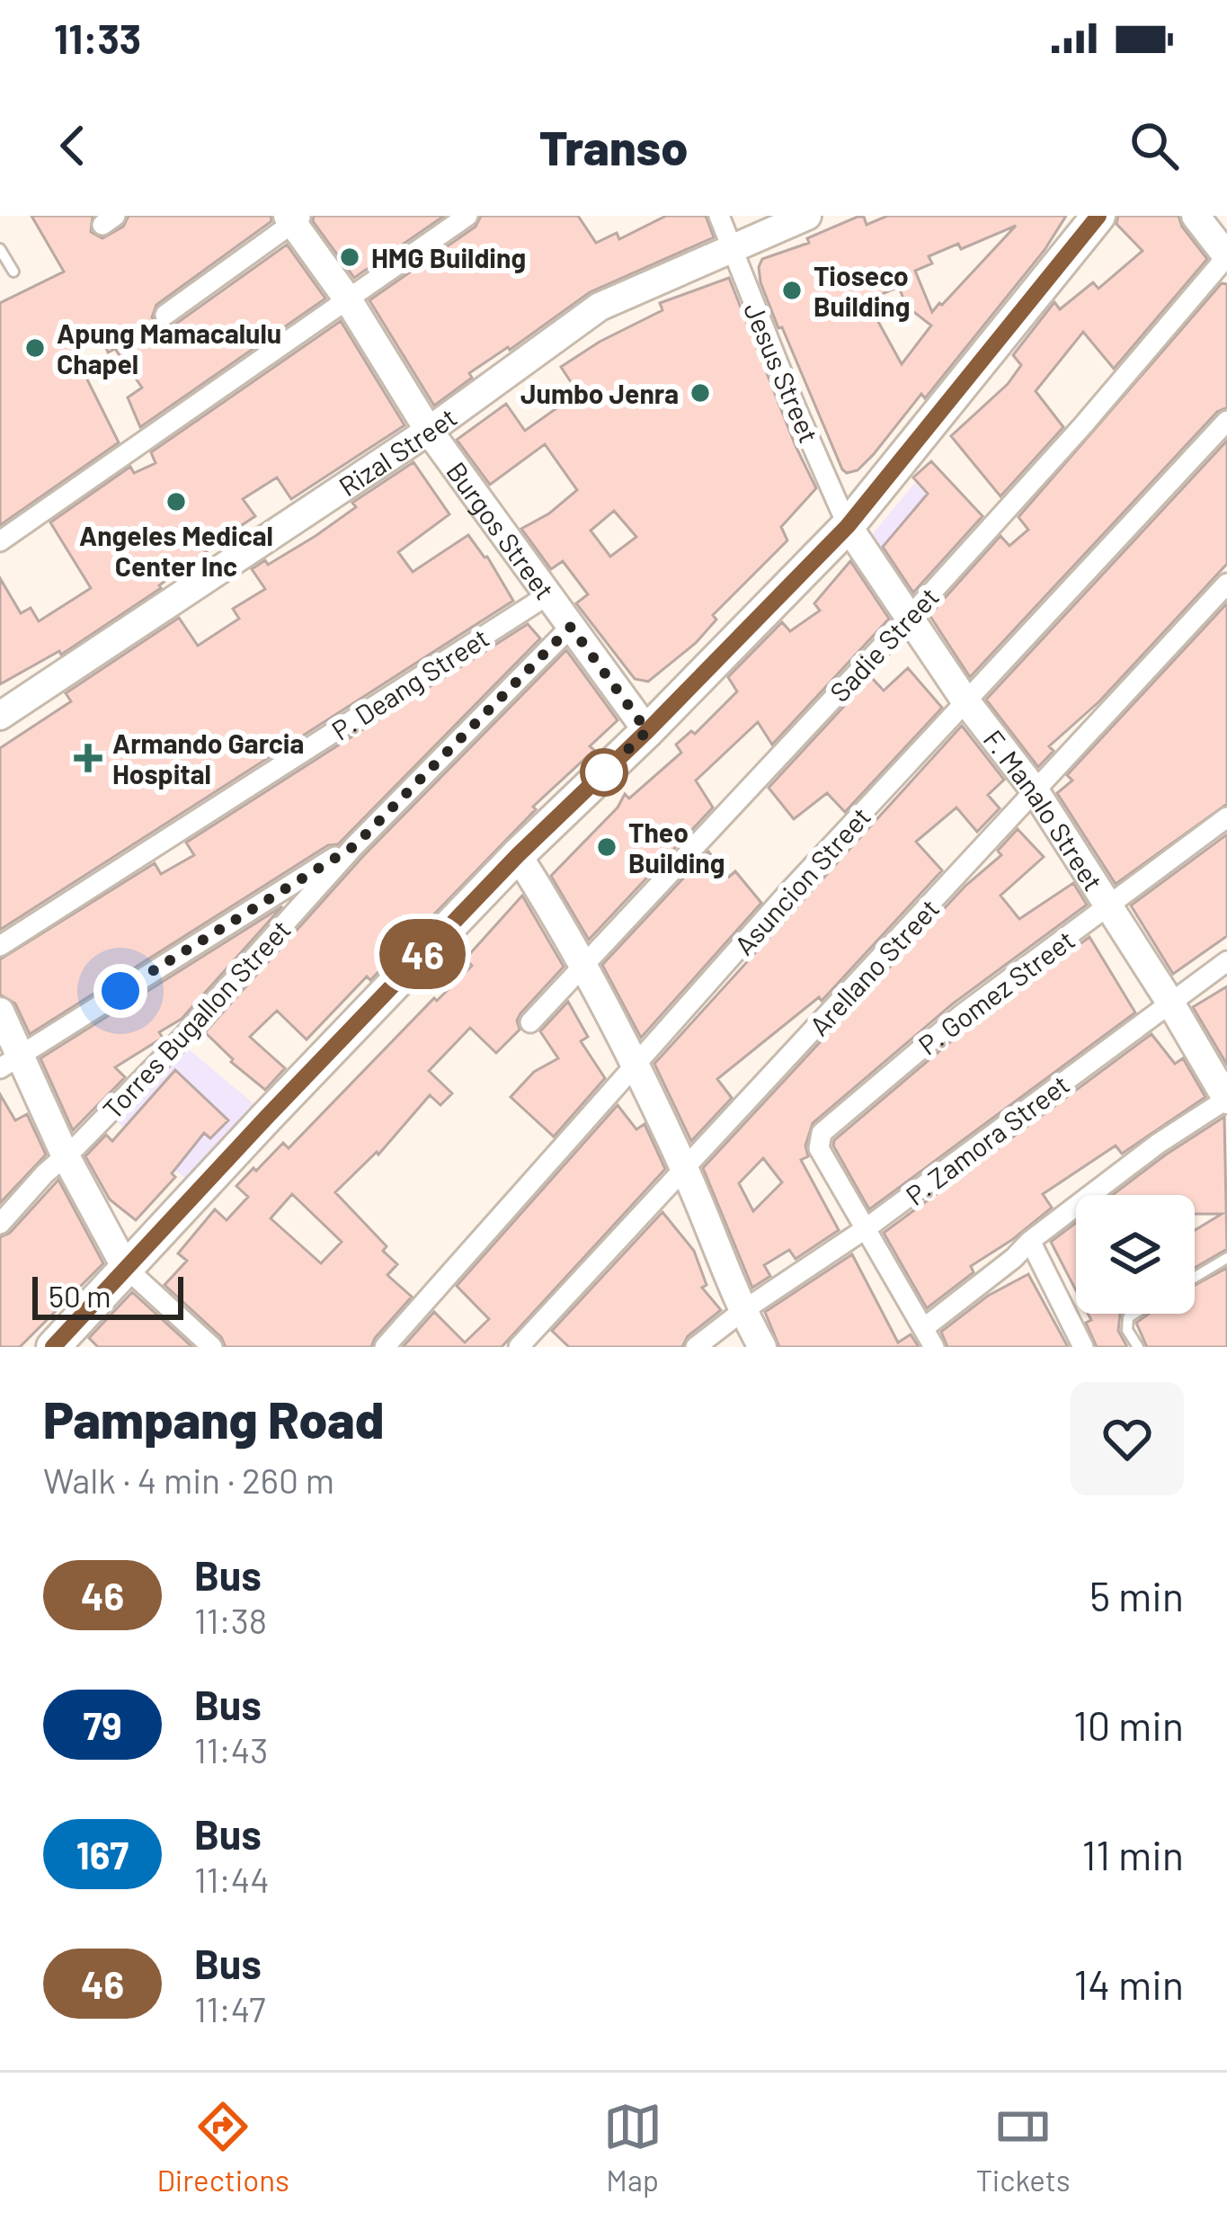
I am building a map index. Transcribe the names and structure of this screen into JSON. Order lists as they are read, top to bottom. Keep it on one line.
{"streets":{"street":["Jesus Street","Rizal Street","Burgos Street","Sadie Street","P. Deang Street","F. Manalo Street","Asuncion Street","Arellano Street","P. Gomez Street","Torres Bugallon Street","P. Zamora Street"]},"crossings":[["Jesus Street","Rizal Street"],["Jesus Street","F. Manalo Street"],["Rizal Street","Burgos Street"],["Burgos Street","P. Deang Street"],["Burgos Street","Torres Bugallon Street"],["Sadie Street","F. Manalo Street"],["F. Manalo Street","Asuncion Street"],["F. Manalo Street","Arellano Street"],["F. Manalo Street","P. Gomez Street"],["F. Manalo Street","P. Zamora Street"],["P. Gomez Street","P. Zamora Street"]],"places":{"other":["HMG Building","Tioseco Building","Apung Mamacalulu Chapel","Jumbo Jenra","Angeles Medical Center Inc","Theo Building"],"health":["Armando Garcia Hospital"]},"lines":["bus line 46"],"scale_bar":"50 m","page":{"status":"11:33","header":"Transo","on_map":"46","scale":"50 m","heading":["Pampang Road","Walk · 4 min · 260 m"],"list":[{"mark":"46","name":"Bus","note":"11:38","value":"5 min"},{"mark":"79","name":"Bus","note":"11:43","value":"10 min"},{"mark":"167","name":"Bus","note":"11:44","value":"11 min"},{"mark":"46","name":"Bus","note":"11:47","value":"14 min"}],"tabs":["Directions","Map","Tickets"]}}
